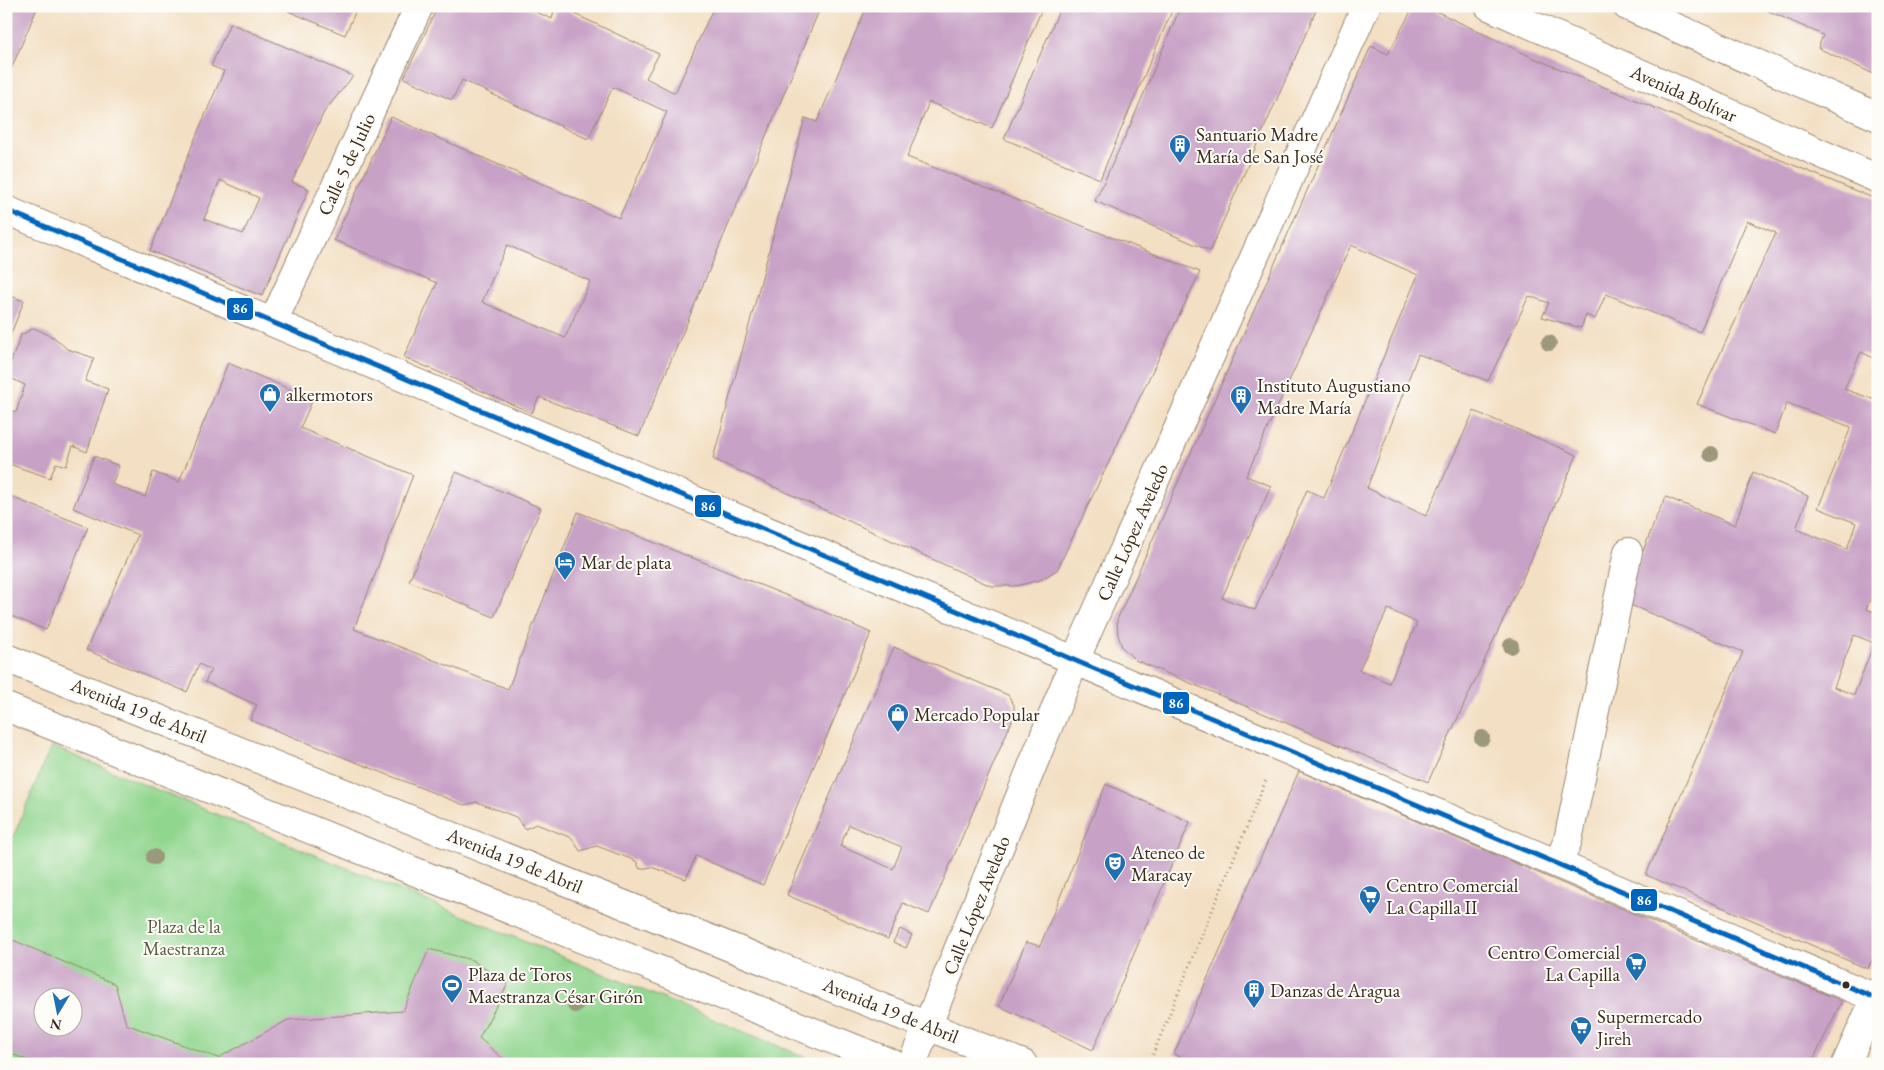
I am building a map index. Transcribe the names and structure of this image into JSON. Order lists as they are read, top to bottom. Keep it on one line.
{"streets":{"street":["Avenida Bolívar","Calle 5 de Julio","Calle López Aveledo","Avenida 19 de Abril"]},"crossings":[["Calle López Aveledo","Avenida 19 de Abril"]],"parks":["Plaza de la Maestranza"],"places":{"building":["Santuario Madre María de San José","Instituto Augustiano Madre María","Danzas de Aragua"],"shop":["alkermotors","Mercado Popular"],"hotel":["Mar de plata"],"theatre":["Ateneo de Maracay"],"supermarket":["Centro Comercial La Capilla II","Centro Comercial La Capilla","Supermercado Jireh"],"sports":["Plaza de Toros Maestranza César Girón"]},"lines":["transit line 86"],"north":"bottom"}
